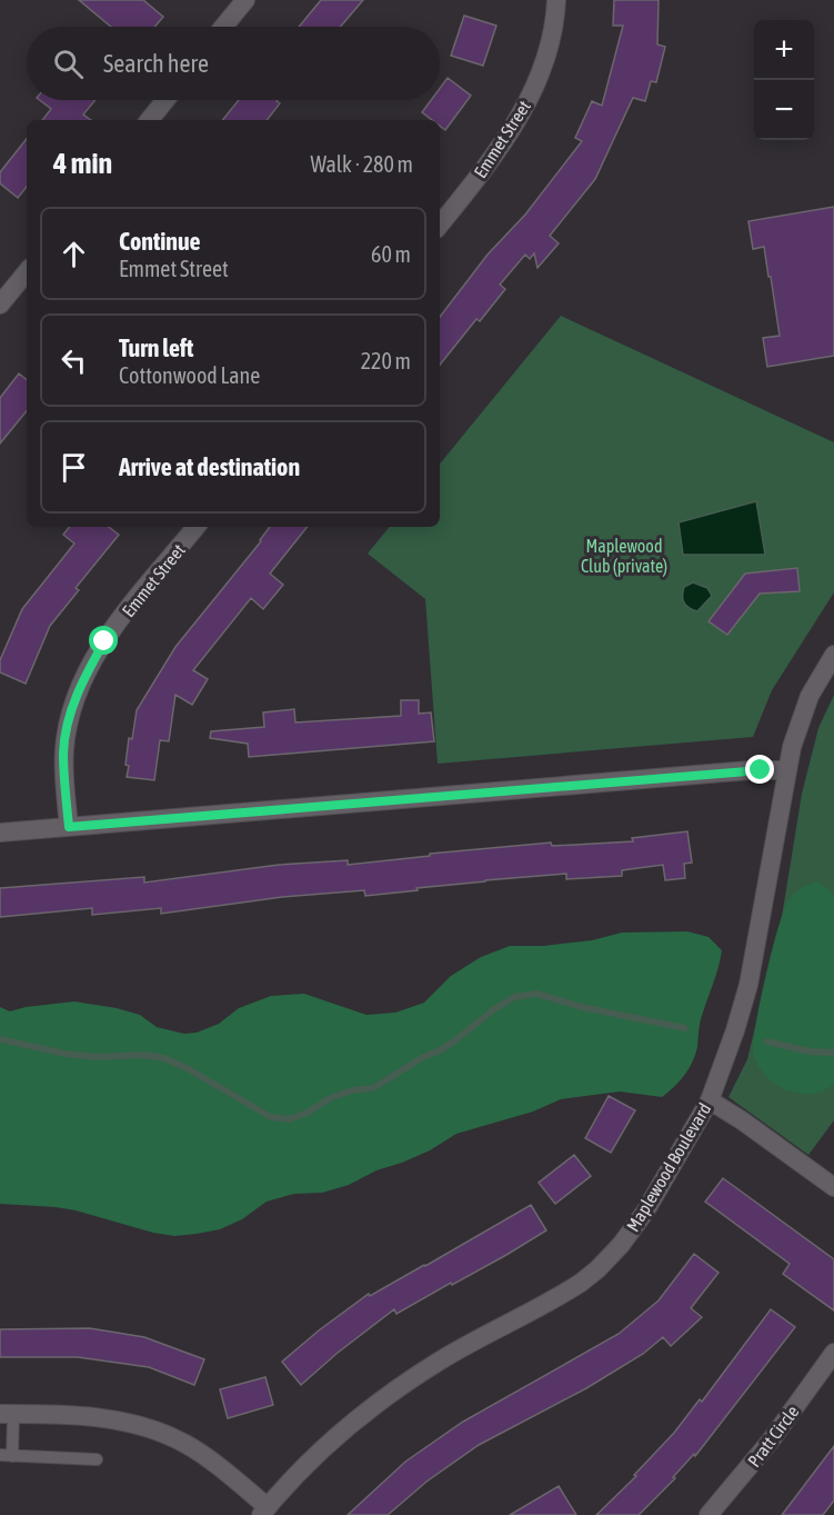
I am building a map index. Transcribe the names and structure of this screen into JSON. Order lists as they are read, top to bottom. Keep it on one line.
{"streets":{"street":["Emmet Street","Maplewood Boulevard","Pratt Circle"]},"parks":["Maplewood Club (private)"],"page":{"map_buttons":["+","−"],"search":"Search here","heading":["4 min","Walk · 280 m"],"list":[["Continue","Emmet Street","60 m"],["Turn left","Cottonwood Lane","220 m"],"Arrive at destination"]}}
